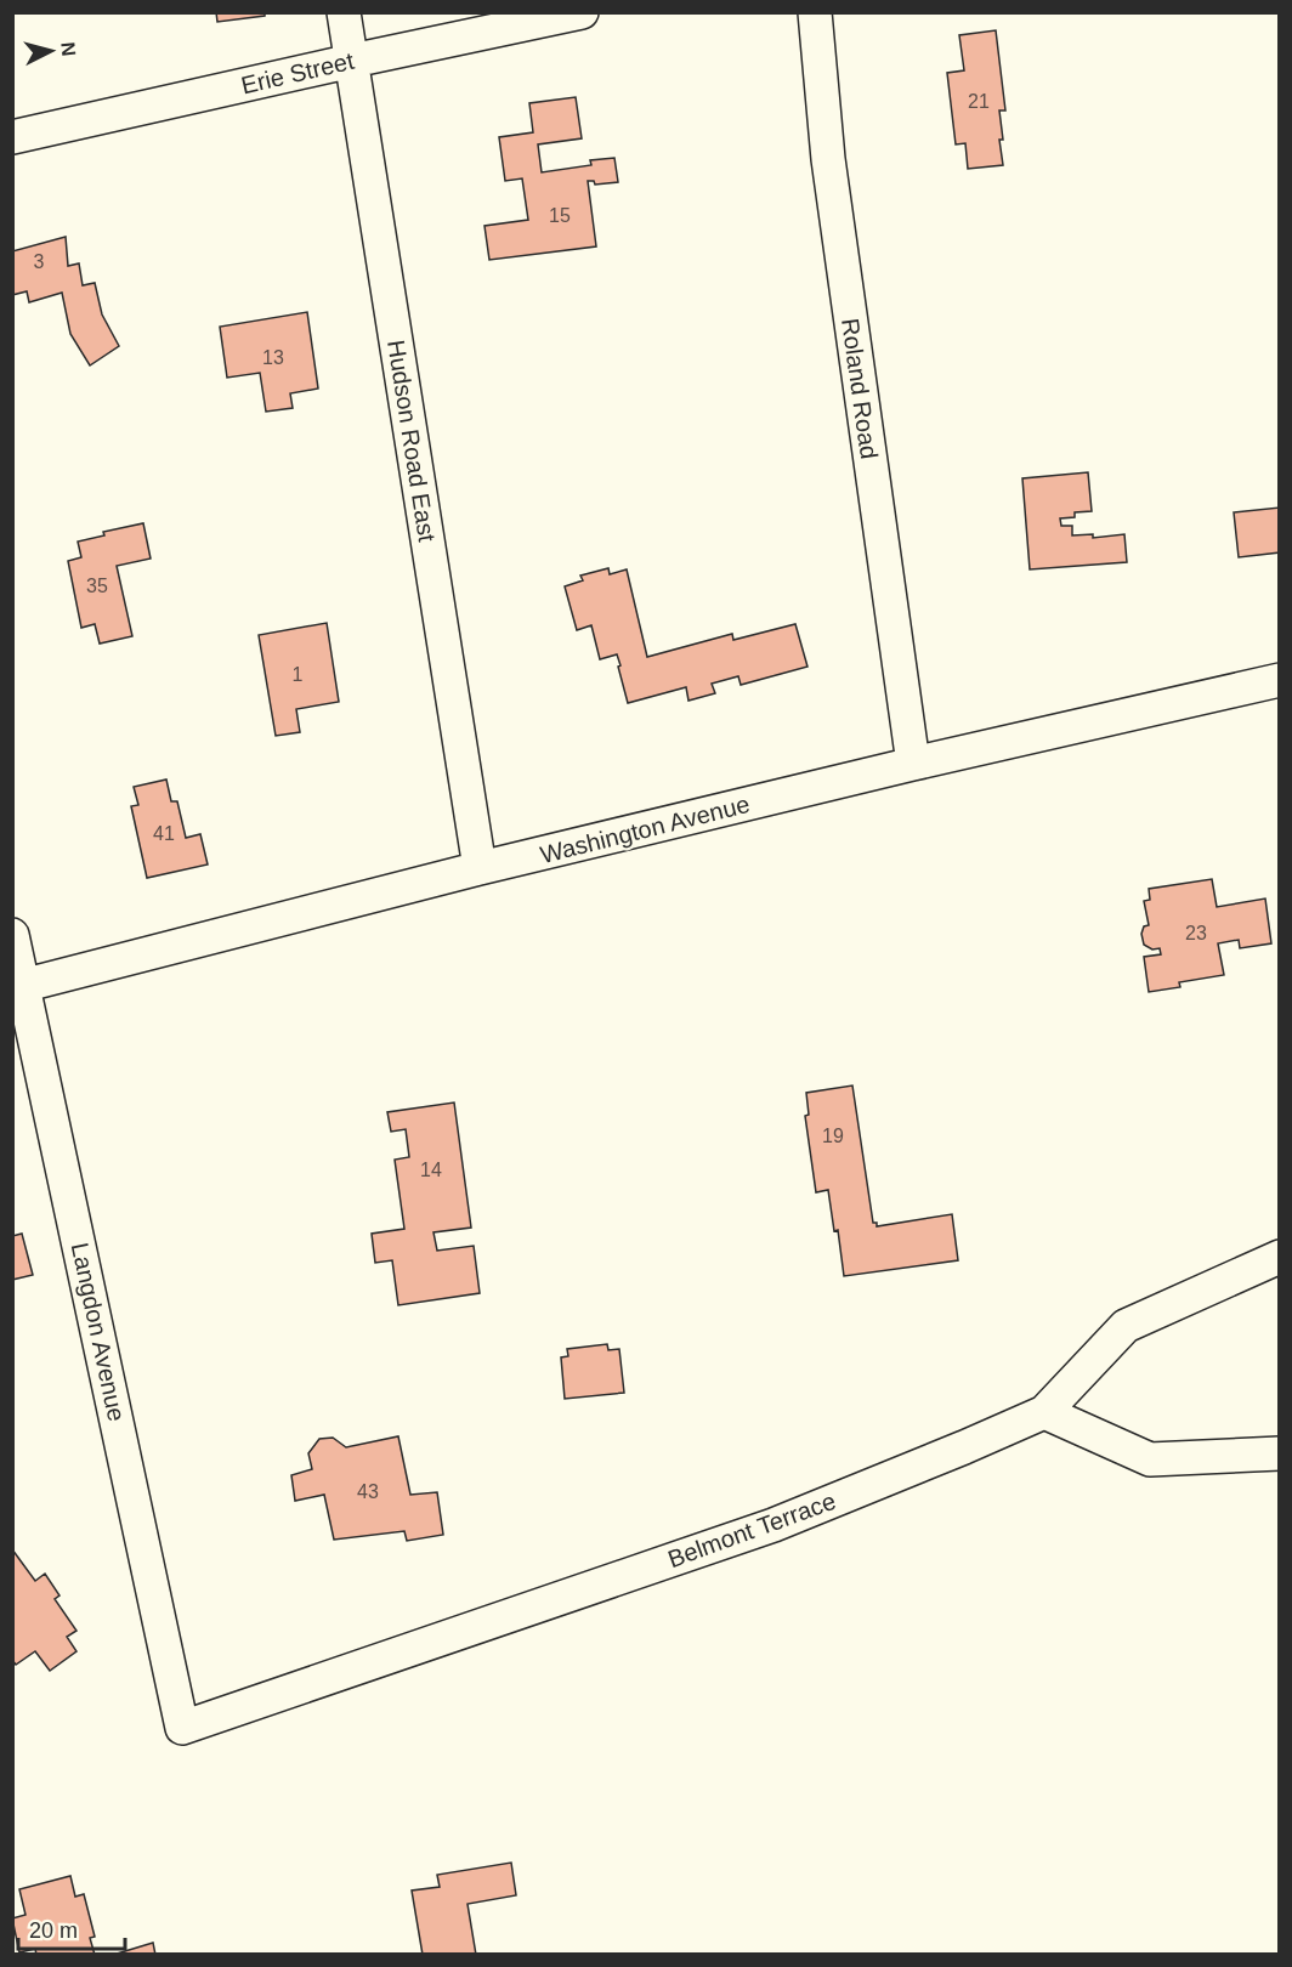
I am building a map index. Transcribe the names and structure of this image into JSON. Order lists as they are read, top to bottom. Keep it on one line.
{"streets":{"street":["Erie Street","Roland Road","Hudson Road East","Washington Avenue","Langdon Avenue","Belmont Terrace"]},"crossings":[["Erie Street","Hudson Road East"],["Roland Road","Washington Avenue"],["Hudson Road East","Washington Avenue"],["Washington Avenue","Langdon Avenue"],["Langdon Avenue","Belmont Terrace"]],"house_numbers":["21","15","3","13","35","1","41","23","19","14","43"],"scale_bar":"20 m","north":"right"}
